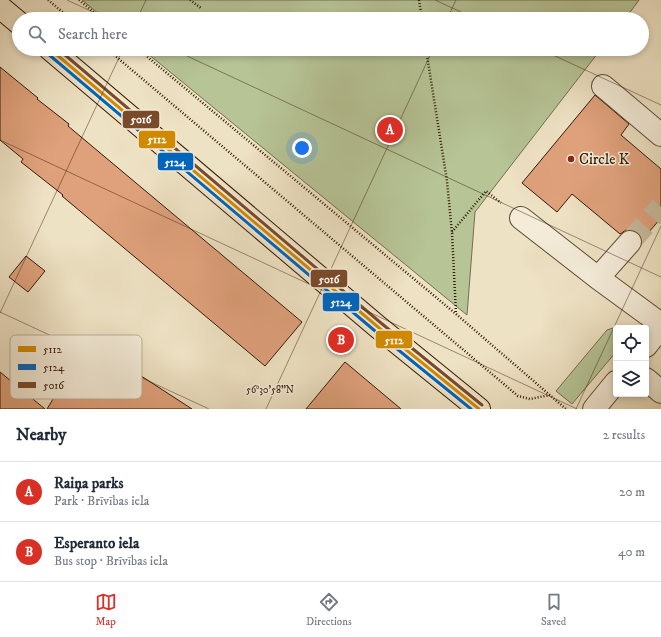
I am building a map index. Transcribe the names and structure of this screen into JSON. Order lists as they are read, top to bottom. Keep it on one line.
{"places":["Circle K"],"lines":["transit line 5112","transit line 5124","transit line 5016"],"legend":["5112","5124","5016"],"page":{"search":"Search here","pins":["A","B"],"heading":["Nearby","2 results"],"list":[{"mark":"A","name":"Raiņa parks","note":"Park · Brīvības iela","value":"20 m"},{"mark":"B","name":"Esperanto iela","note":"Bus stop · Brīvības iela","value":"40 m"}],"nav":["Map","Directions","Saved"]},"coordinates":["56°30'58\"N"]}
